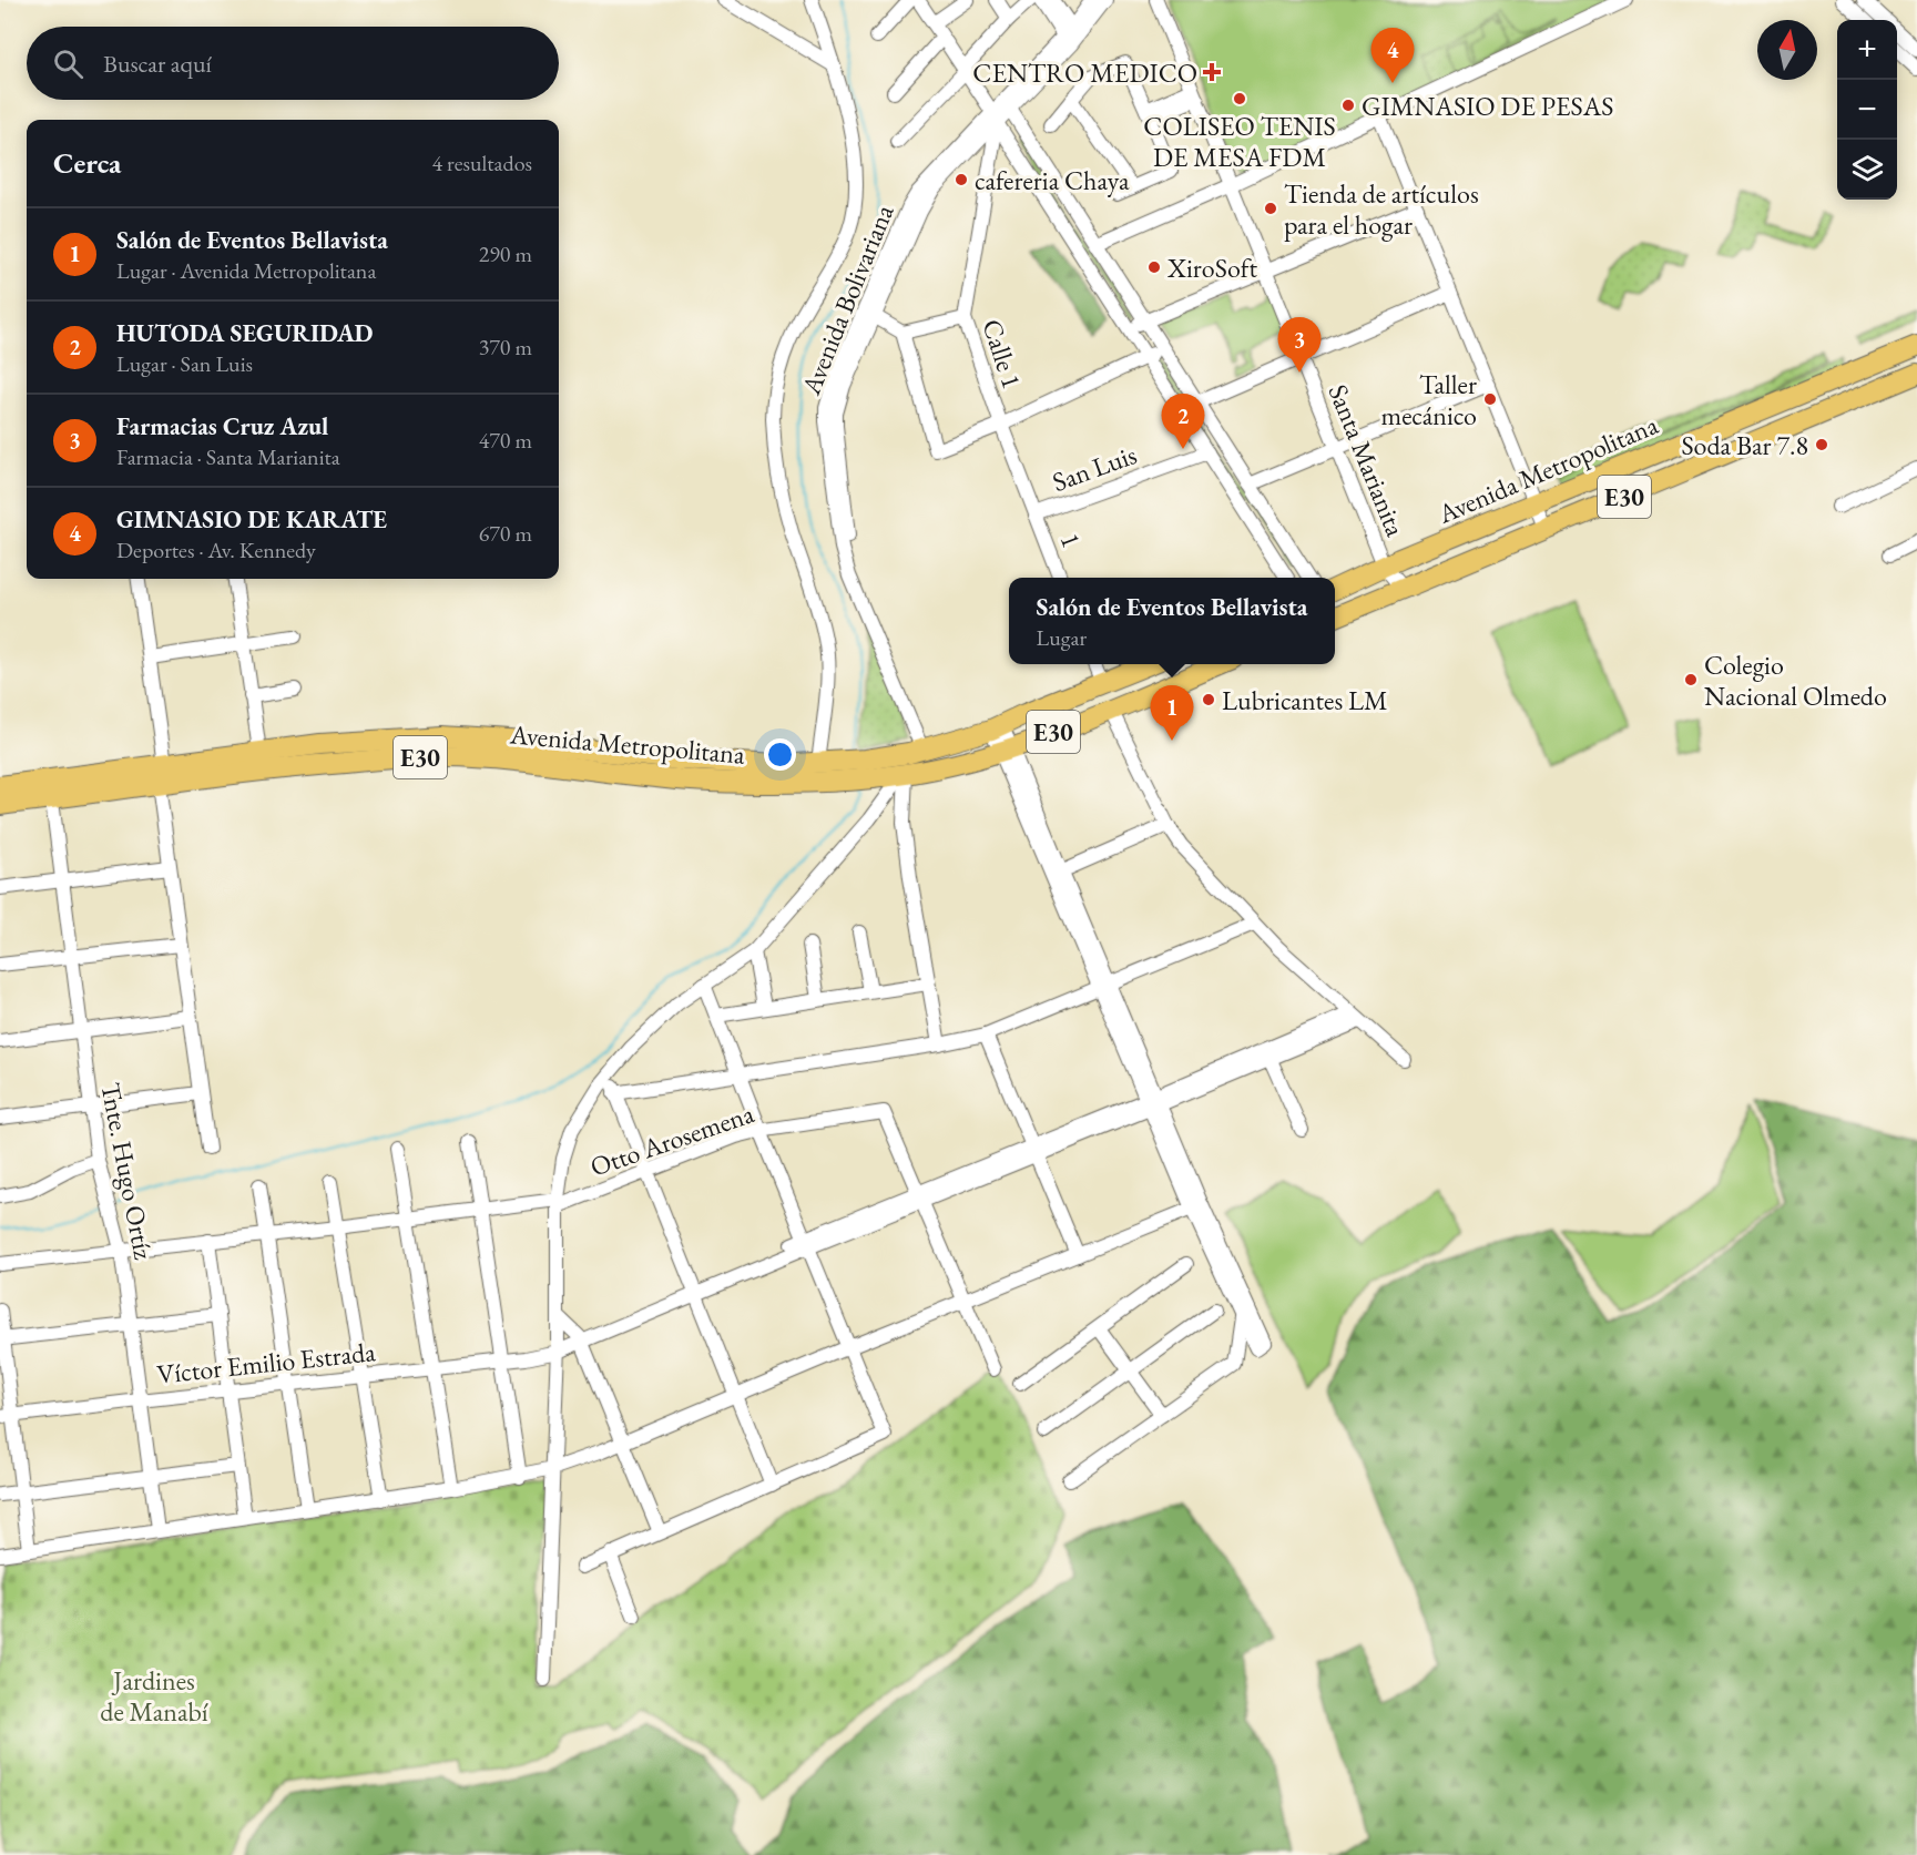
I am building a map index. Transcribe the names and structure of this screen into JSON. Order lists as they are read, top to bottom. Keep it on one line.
{"streets":{"highway":["Avenida Metropolitana","E30"],"street":["Avenida Bolivariana","Calle 1","Santa Marianita","San Luis","1","Otto Arosemena","Tnte. Hugo Ortíz","Víctor Emilio Estrada"]},"crossings":[["Avenida Bolivariana","Calle 1"],["Avenida Bolivariana","E30"],["Calle 1","San Luis"],["Calle 1","1"],["Santa Marianita","Avenida Metropolitana"],["Santa Marianita","E30"],["San Luis","1"],["Avenida Metropolitana","E30"],["Avenida Metropolitana","Tnte. Hugo Ortíz"],["E30","Tnte. Hugo Ortíz"],["Otto Arosemena","Tnte. Hugo Ortíz"],["Otto Arosemena","Víctor Emilio Estrada"],["Tnte. Hugo Ortíz","Víctor Emilio Estrada"]],"parks":["Jardines de Manabí"],"places":{"health":["CENTRO MEDICO"],"other":["COLISEO TENIS DE MESA FDM","GIMNASIO DE PESAS","cafereria Chaya","Tienda de artículos para el hogar","XiroSoft","Taller mecánico","Soda Bar 7.8","Colegio Nacional Olmedo","Lubricantes LM"]},"north":"top","page":{"map_buttons":["+","−"],"search":"Buscar aquí","pins":["4","3","2","1"],"heading":["Cerca","4 resultados"],"list":[{"mark":"1","name":"Salón de Eventos Bellavista","note":"Lugar · Avenida Metropolitana","value":"290 m"},{"mark":"2","name":"HUTODA SEGURIDAD","note":"Lugar · San Luis","value":"370 m"},{"mark":"3","name":"Farmacias Cruz Azul","note":"Farmacia · Santa Marianita","value":"470 m"},{"mark":"4","name":"GIMNASIO DE KARATE","note":"Deportes · Av. Kennedy","value":"670 m"}],"popup":["Salón de Eventos Bellavista","Lugar"]}}
